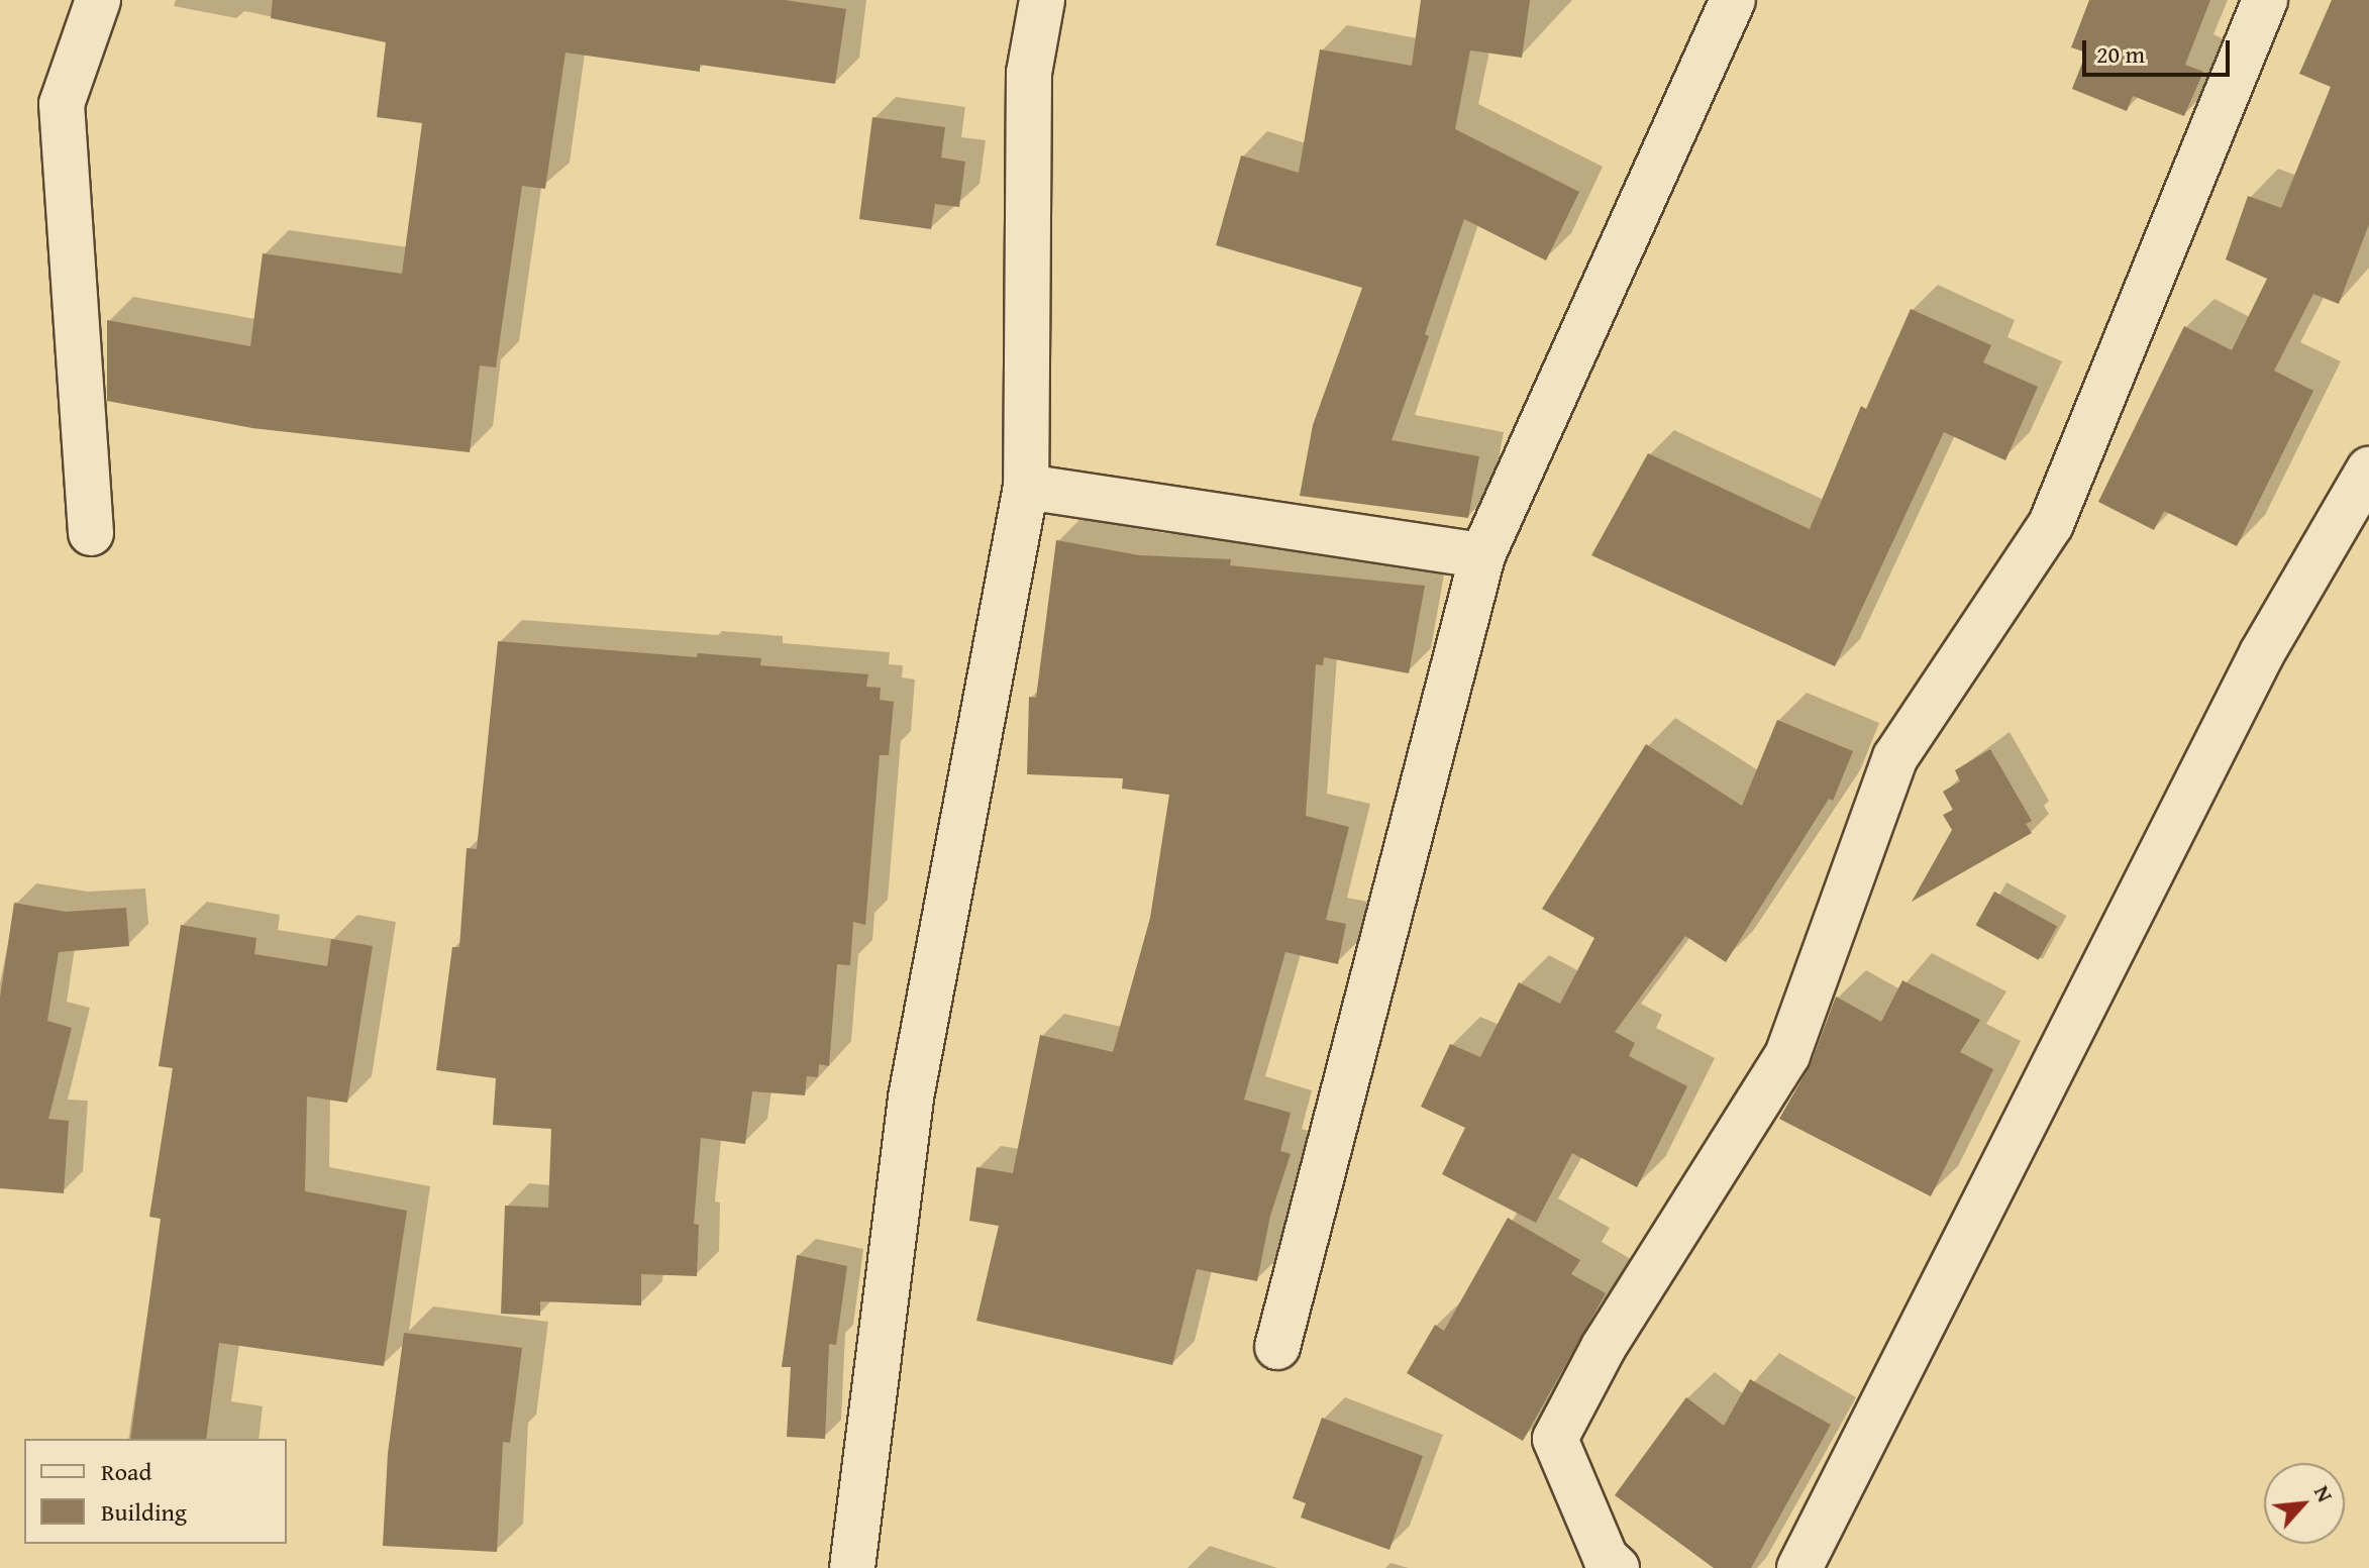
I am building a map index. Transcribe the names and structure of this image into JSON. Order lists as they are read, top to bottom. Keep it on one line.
{"legend":["Road","Building"],"scale_bar":"20 m","north":"top right"}
